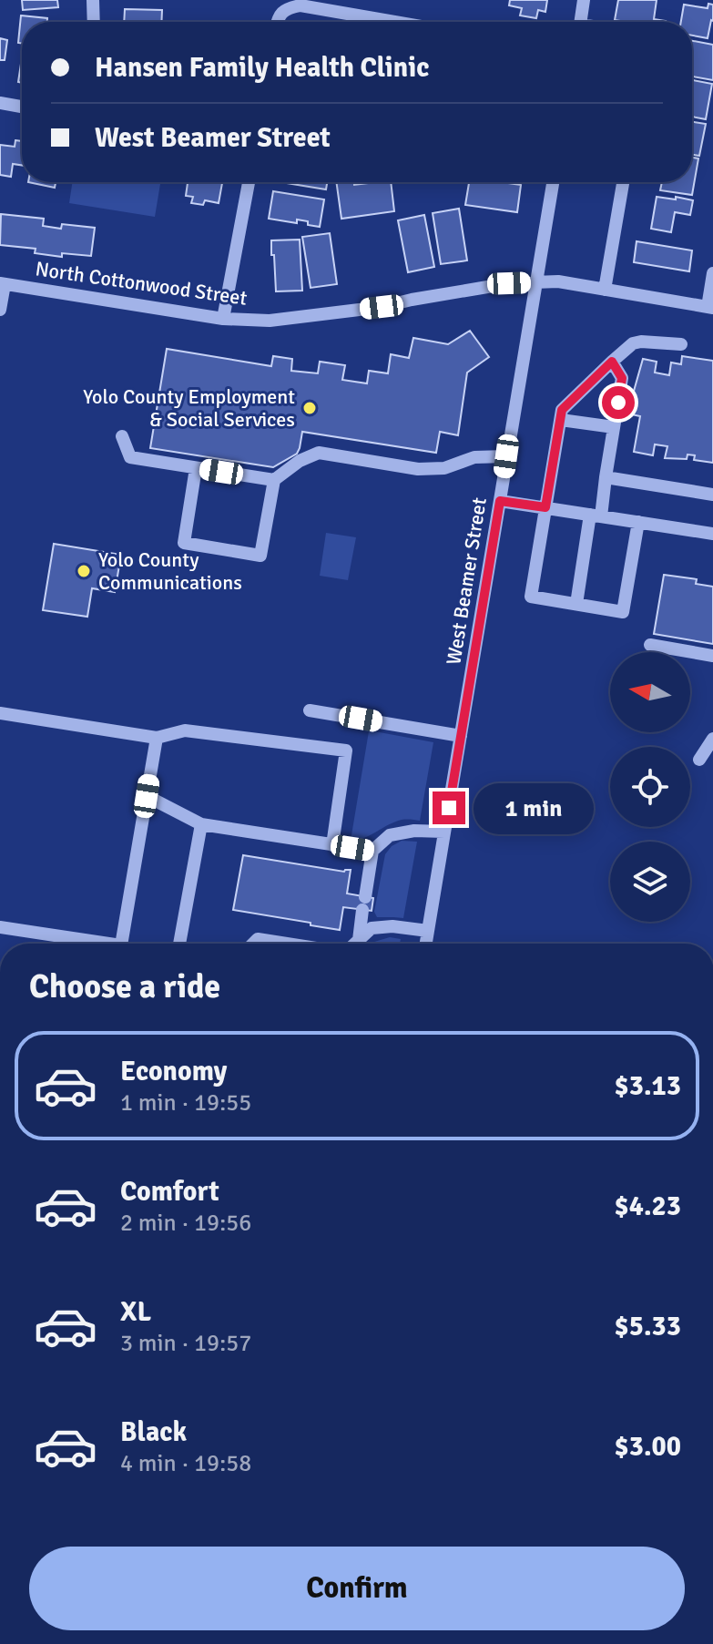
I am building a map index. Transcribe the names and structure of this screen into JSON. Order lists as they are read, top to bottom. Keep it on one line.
{"streets":{"street":["North Cottonwood Street","West Beamer Street"]},"crossings":[["North Cottonwood Street","West Beamer Street"]],"places":["Yolo County Employment & Social Services","Yolo County Communications"],"north":"left","page":{"banner":["Hansen Family Health Clinic","West Beamer Street"],"bubble":"1 min","heading":"Choose a ride","list":[{"name":"Economy","note":"1 min · 19:55","value":"$3.13"},{"name":"Comfort","note":"2 min · 19:56","value":"$4.23"},{"name":"XL","note":"3 min · 19:57","value":"$5.33"},{"name":"Black","note":"4 min · 19:58","value":"$3.00"}],"buttons":"Confirm"}}
